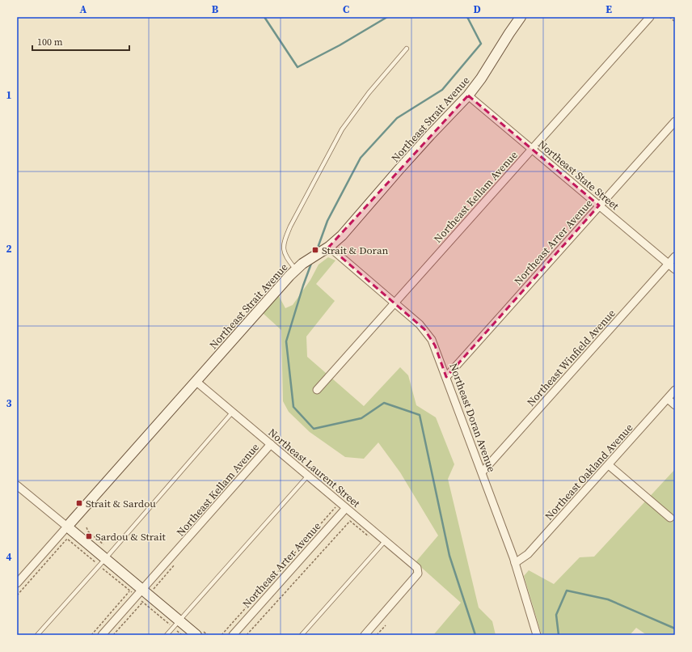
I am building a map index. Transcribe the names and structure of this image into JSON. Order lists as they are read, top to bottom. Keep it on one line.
{"streets":{"main road":["Northeast Strait Avenue"],"street":["Northeast State Street","Northeast Kellam Avenue","Northeast Arter Avenue","Northeast Winfield Avenue","Northeast Doran Avenue","Northeast Laurent Street","Northeast Oakland Avenue"]},"crossings":[["Northeast Strait Avenue","Northeast State Street"],["Northeast Strait Avenue","Northeast Doran Avenue"],["Northeast Strait Avenue","Northeast Laurent Street"],["Northeast State Street","Northeast Kellam Avenue"],["Northeast State Street","Northeast Arter Avenue"],["Northeast State Street","Northeast Winfield Avenue"],["Northeast Kellam Avenue","Northeast Doran Avenue"],["Northeast Kellam Avenue","Northeast Laurent Street"],["Northeast Arter Avenue","Northeast Doran Avenue"],["Northeast Arter Avenue","Northeast Laurent Street"],["Northeast Winfield Avenue","Northeast Doran Avenue"],["Northeast Doran Avenue","Northeast Oakland Avenue"]],"places":{"transit":["Strait & Doran","Strait & Sardou","Sardou & Strait"]},"scale_bar":"100 m","grid":{"columns":["A","B","C","D","E"],"rows":["1","2","3","4"]}}
